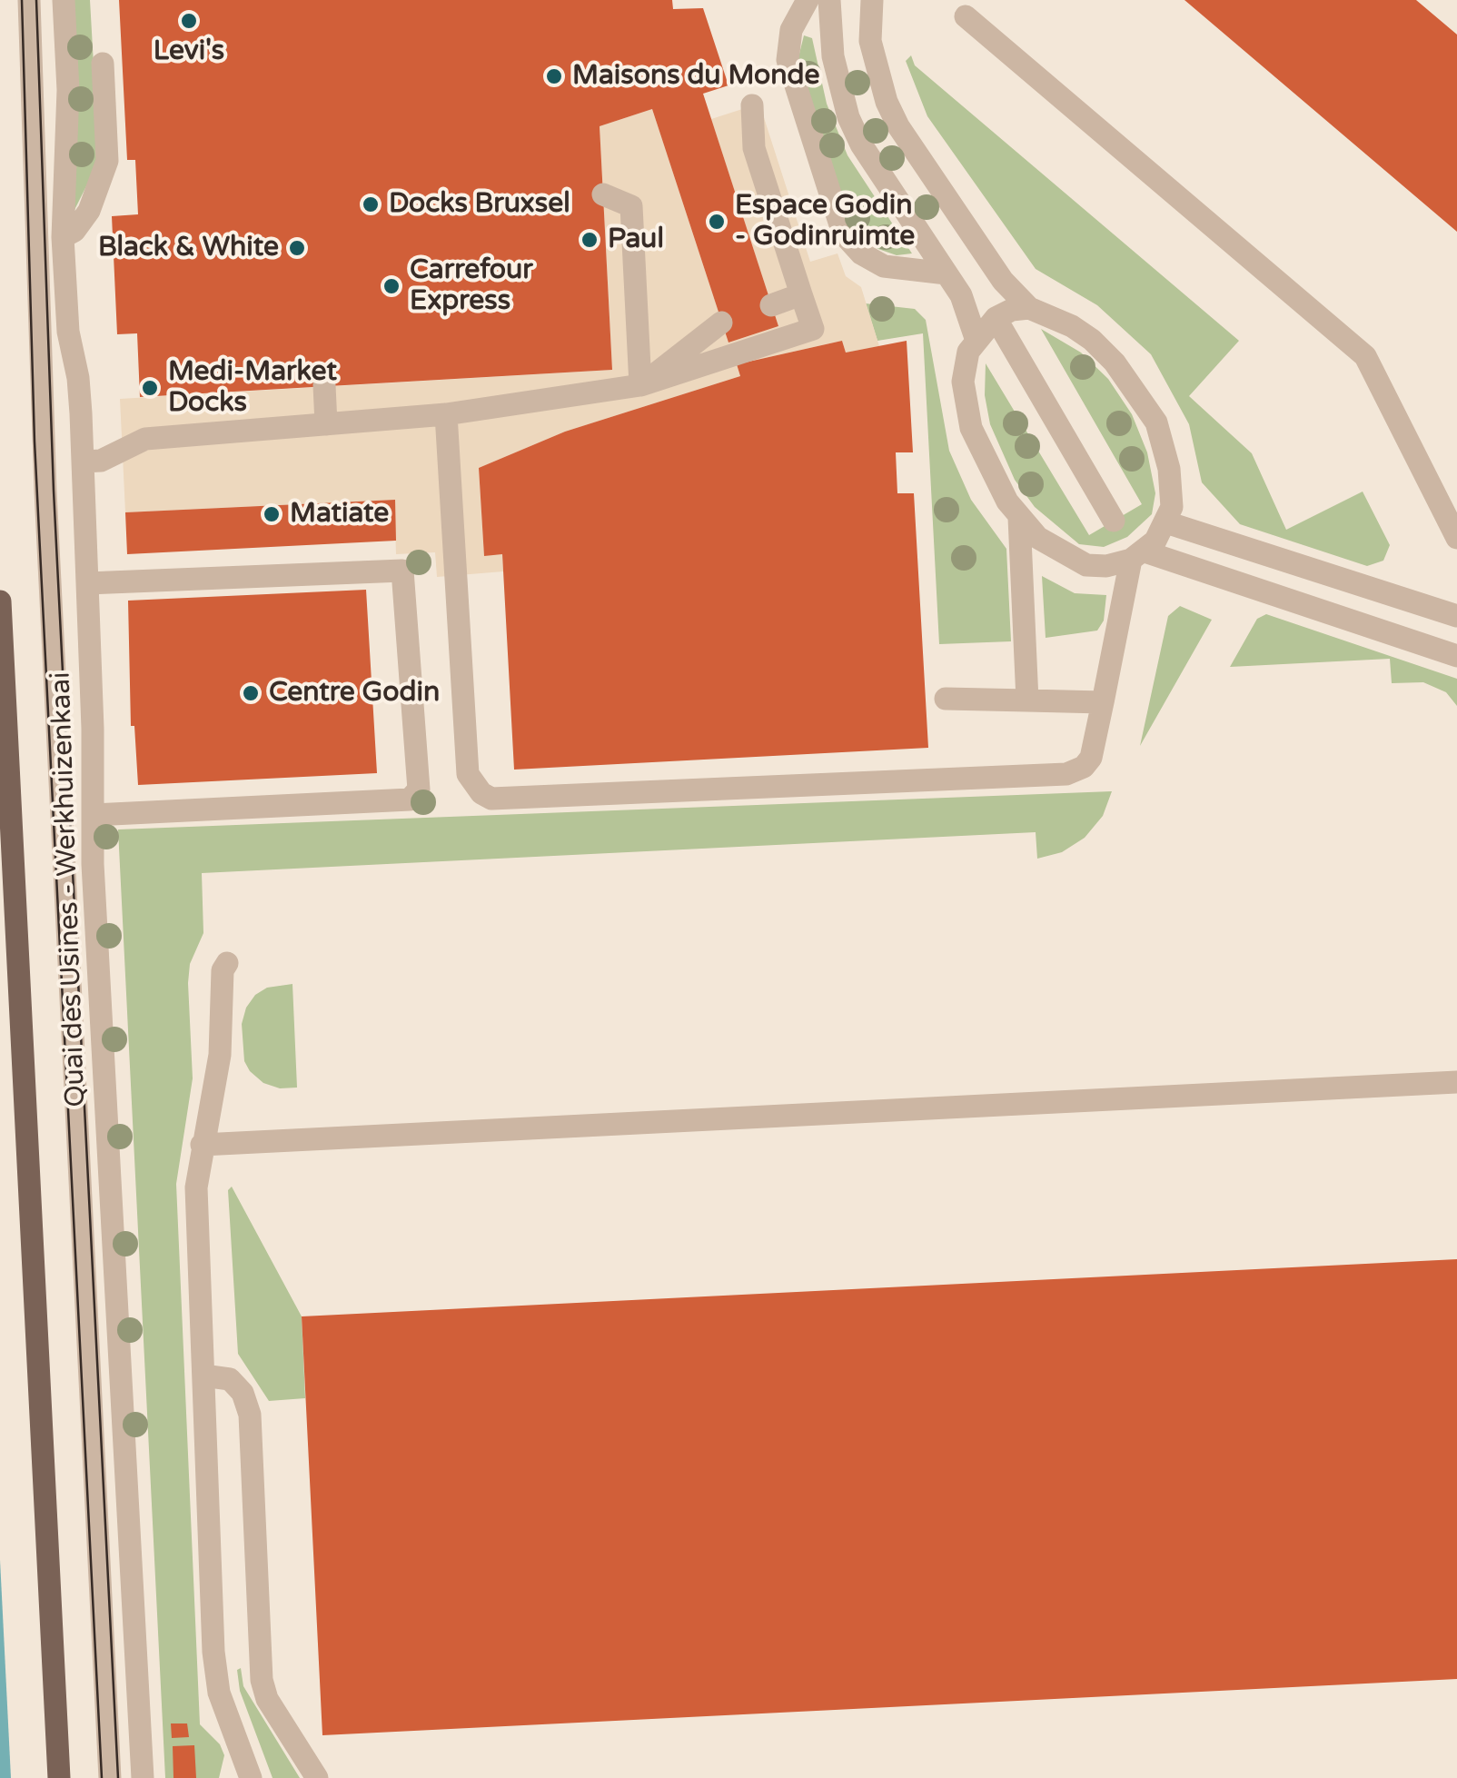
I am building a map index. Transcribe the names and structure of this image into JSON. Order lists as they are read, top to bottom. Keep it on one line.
{"streets":{"main road":["Quai des Usines - Werkhuizenkaai"]},"places":["Levi's","Maisons du Monde","Docks Bruxsel","Espace Godin - Godinruimte","Paul","Black & White","Carrefour Express","Medi-Market Docks","Matiate","Centre Godin"]}
